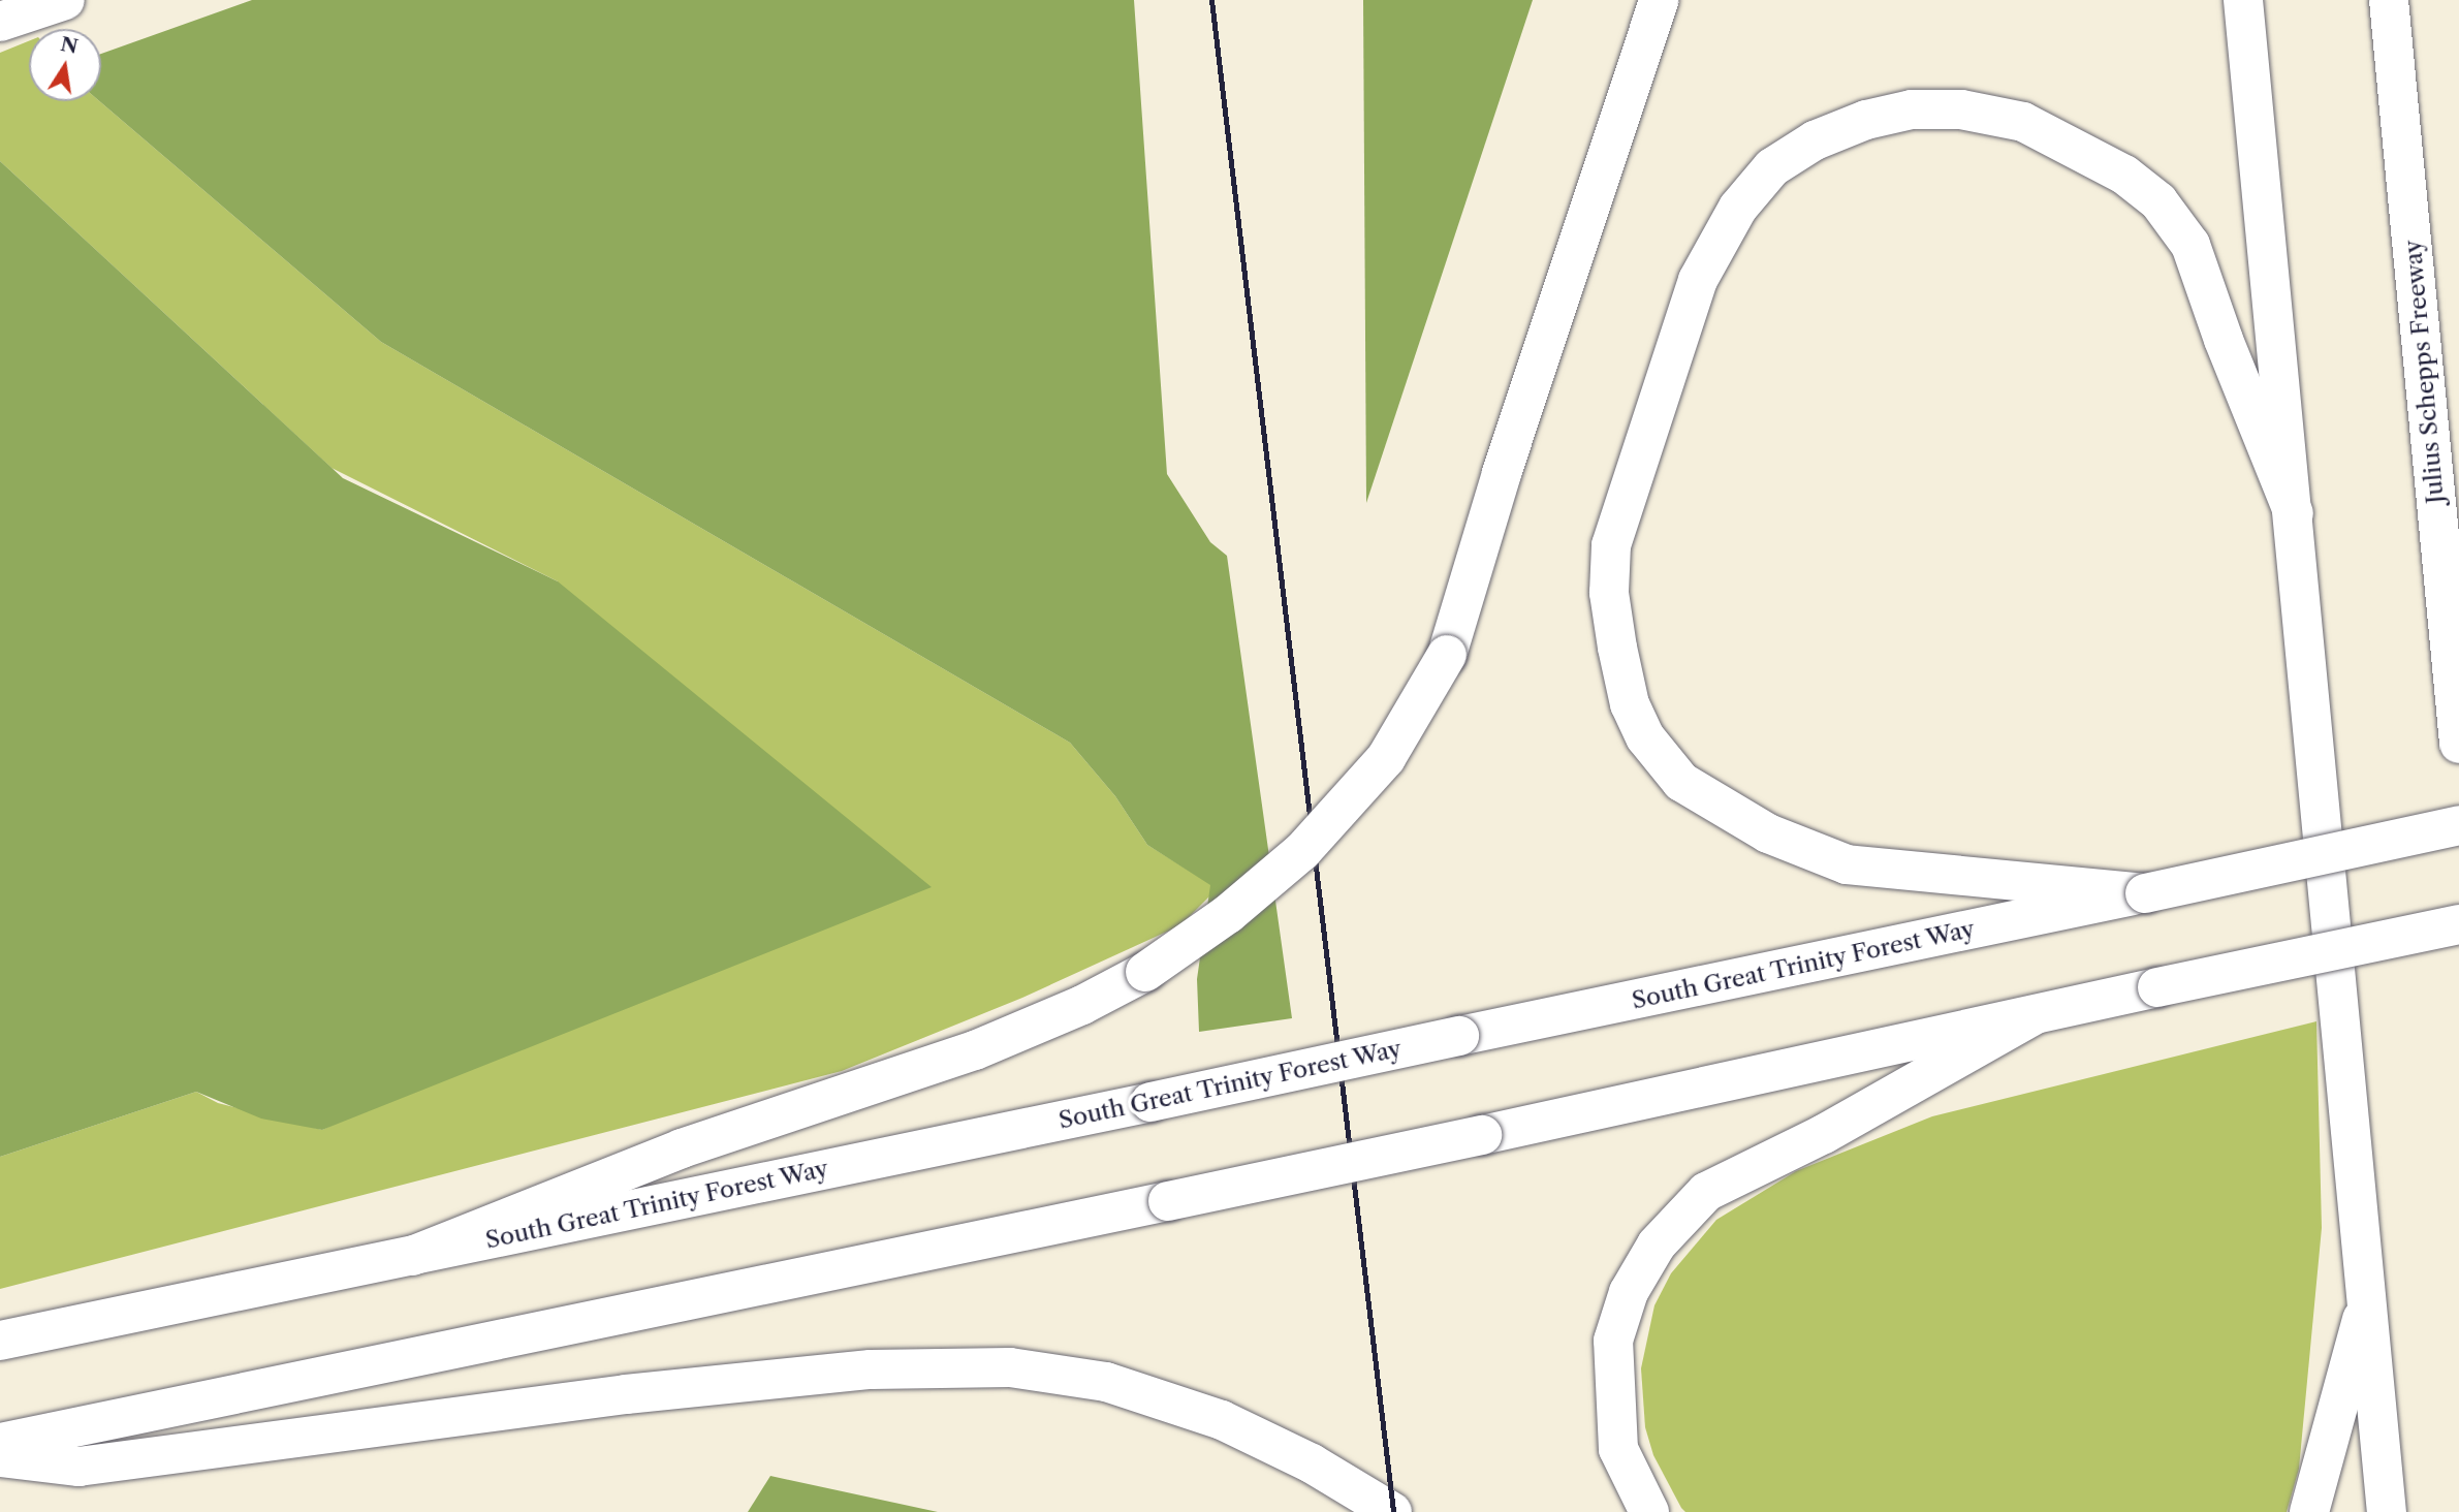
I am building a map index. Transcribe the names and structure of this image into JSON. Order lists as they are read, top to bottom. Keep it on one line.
{"streets":{"main road":["Julius Schepps Freeway","South Great Trinity Forest Way"]},"north":"top"}
